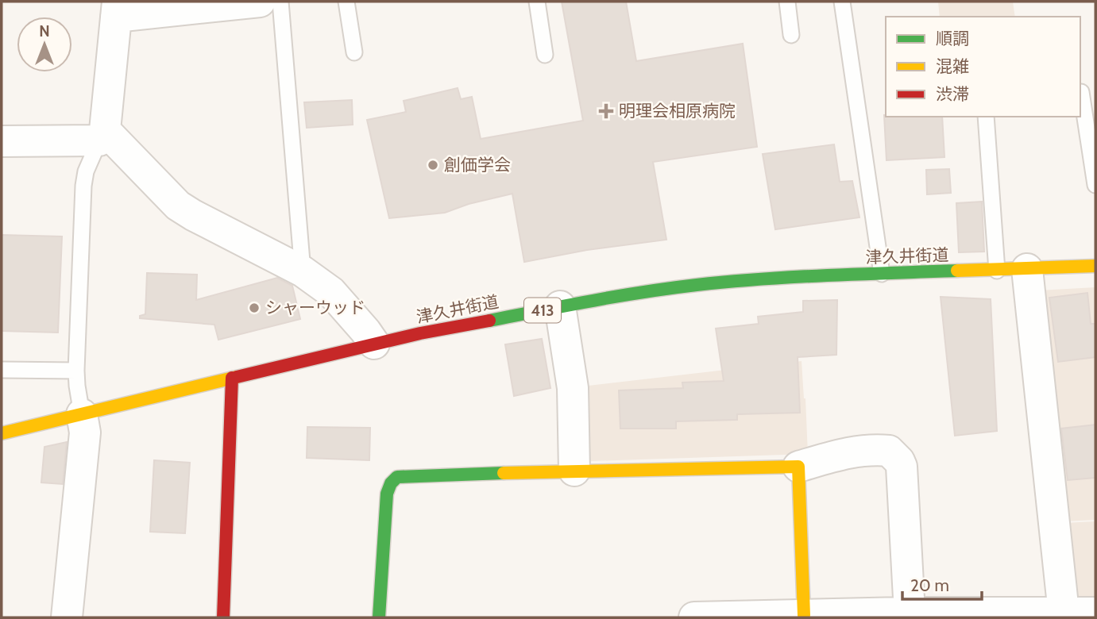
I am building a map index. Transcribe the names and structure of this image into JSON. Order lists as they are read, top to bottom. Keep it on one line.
{"streets":{"main road":["津久井街道","413"]},"places":{"health":["明理会相原病院"],"other":["創価学会","シャーウッド"]},"legend":["順調","混雑","渋滞"],"scale_bar":"20 m","north":"top"}
